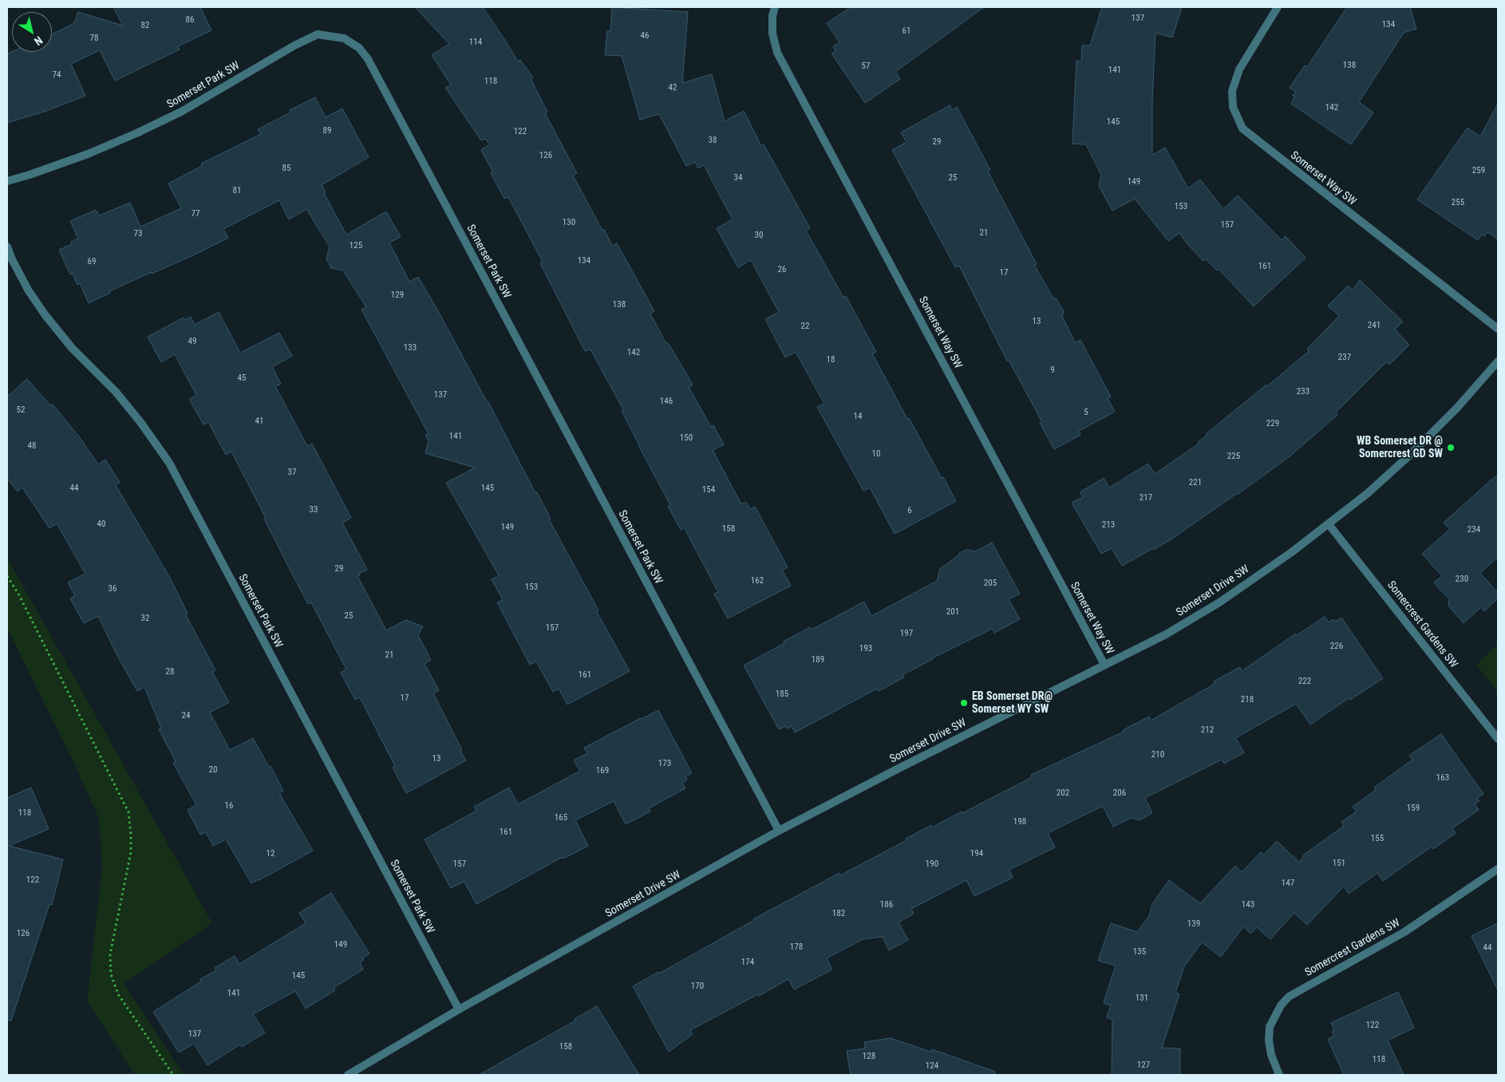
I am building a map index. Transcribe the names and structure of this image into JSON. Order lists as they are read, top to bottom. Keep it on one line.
{"streets":{"street":["Somerset Park SW","Somerset Way SW","Somerset Drive SW","Somercrest Gardens SW"]},"crossings":[["Somerset Park SW","Somerset Drive SW"],["Somerset Way SW","Somerset Drive SW"],["Somerset Drive SW","Somercrest Gardens SW"]],"places":["WB Somerset DR @ Somercrest GD SW","EB Somerset DR@ Somerset WY SW"],"house_numbers":["137","86","134","82","61","46","78","114","138","57","141","74","118","42","142","145","89","122","38","29","126","85","259","34","25","149","81","255","153","77","130","157","21","73","30","125","134","69","161","26","17","129","138","13","241","22","49","133","142","237","18","9","45","233","137","146","52","5","14","41","229","141","150","48","10","225","37","221","44","145","154","217","33","6","40","213","149","158","234","29","230","162","205","153","36","201","25","32","157","197","226","193","21","189","28","161","222","185","17","218","24","212","210","13","173","20","169","163","202","206","16","159","118","165","198","161","155","12","194","151","157","190","122","147","186","143","182","139","126","149","178","44","135","174","145","170","141","131","122","137","158","128","118","127","124"],"north":"bottom right"}
